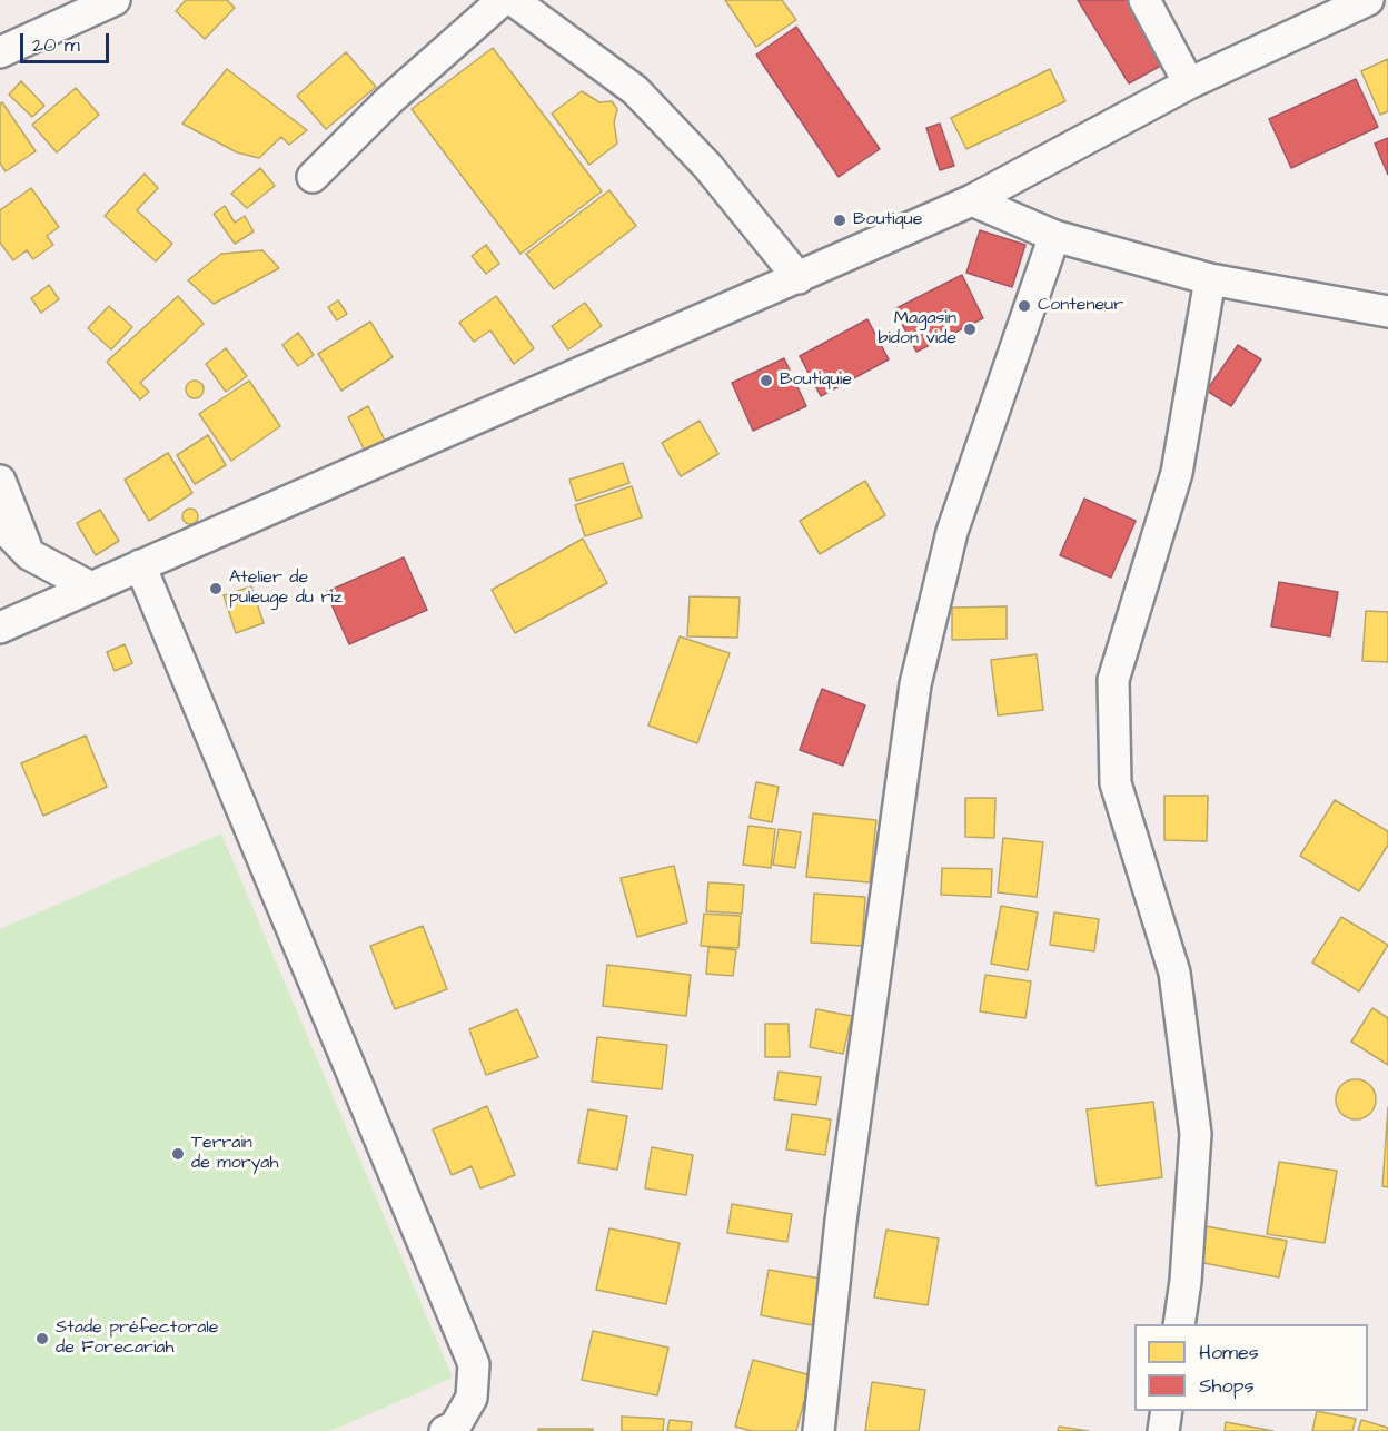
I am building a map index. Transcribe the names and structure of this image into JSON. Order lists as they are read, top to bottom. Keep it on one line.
{"places":["Boutique","Conteneur","Magasin bidon vide","Boutiquie","Atelier de puleuge du riz","Terrain de moryah","Stade préfectorale de Forecariah"],"legend":["Homes","Shops"],"scale_bar":"20 m"}
